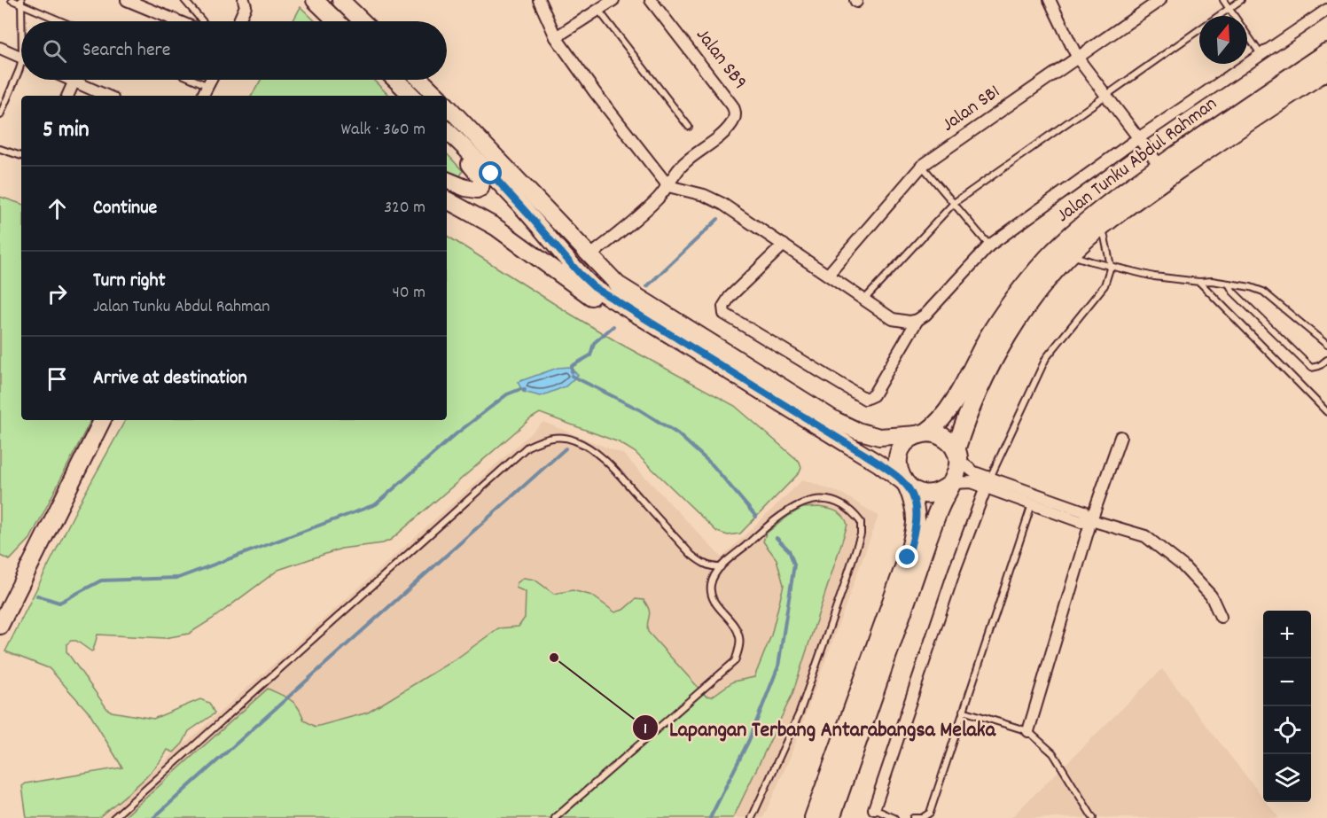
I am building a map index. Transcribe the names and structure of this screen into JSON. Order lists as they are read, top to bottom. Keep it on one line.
{"streets":{"main road":["Jalan Tunku Abdul Rahman"],"street":["Jalan SB9","Jalan SB1"]},"places":["Lapangan Terbang Antarabangsa Melaka"],"north":"top","page":{"search":"Search here","heading":["5 min","Walk · 360 m"],"list":[["Continue","320 m"],["Turn right","Jalan Tunku Abdul Rahman","40 m"],"Arrive at destination"],"map_buttons":["+","−"]}}
